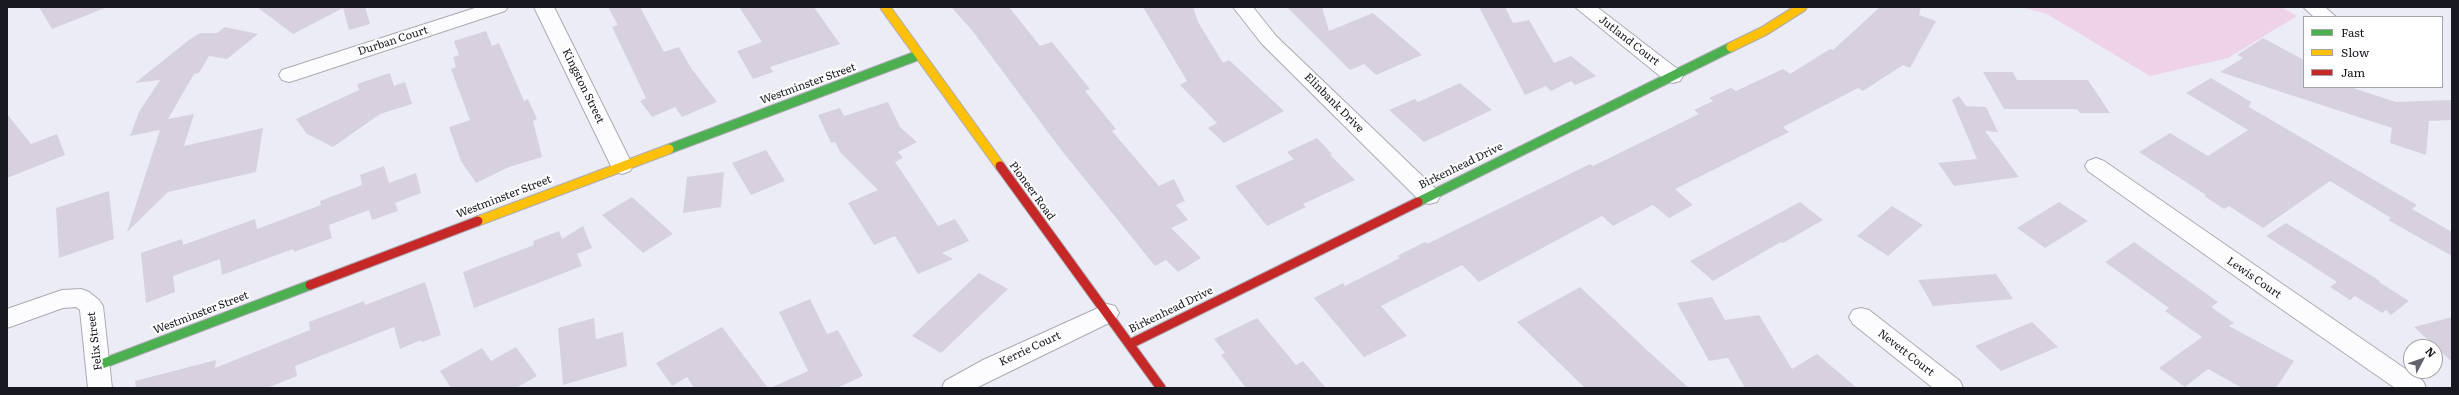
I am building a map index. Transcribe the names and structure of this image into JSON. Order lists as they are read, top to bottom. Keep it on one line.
{"streets":{"street":["Durban Court","Jutland Court","Westminster Street","Kingston Street","Elinbank Drive","Birkenhead Drive","Pioneer Road","Lewis Court","Felix Street","Kerrie Court","Nevett Court"]},"crossings":[["Jutland Court","Birkenhead Drive"],["Westminster Street","Kingston Street"],["Westminster Street","Pioneer Road"],["Westminster Street","Felix Street"],["Elinbank Drive","Birkenhead Drive"],["Birkenhead Drive","Pioneer Road"],["Pioneer Road","Kerrie Court"]],"legend":["Fast","Slow","Jam"],"north":"top right"}
